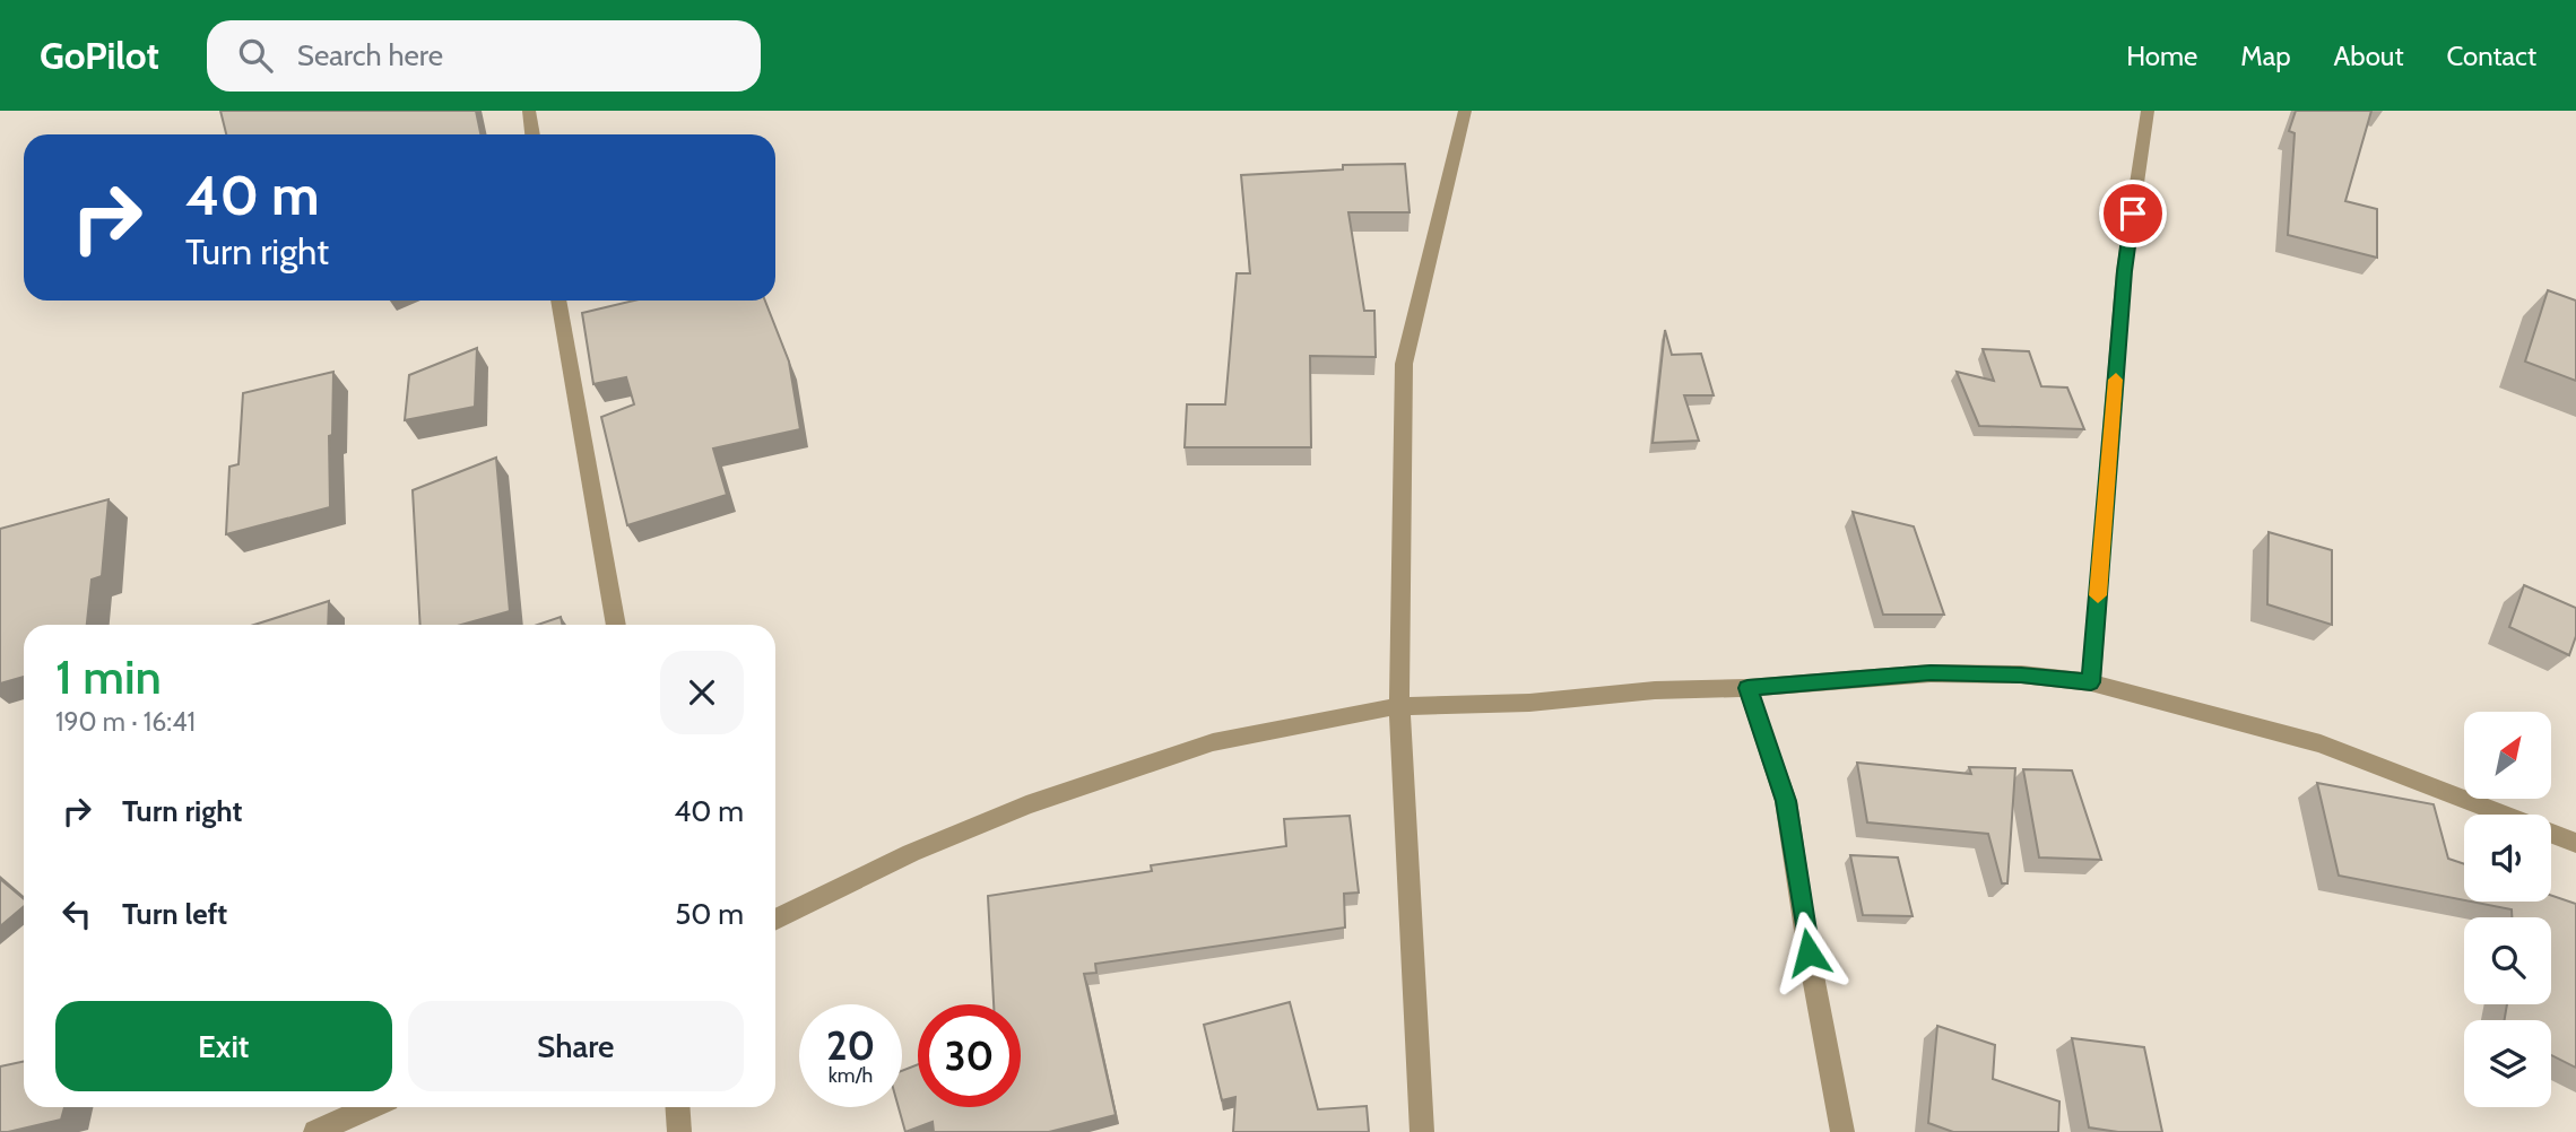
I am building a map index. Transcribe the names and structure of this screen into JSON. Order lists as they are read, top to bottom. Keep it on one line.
{"north":"top right","page":{"header":"GoPilot","search":"Search here","nav":["Home","Map","About","Contact"],"turn":["40 m","Turn right"],"heading":["1 min","190 m · 16:41"],"list":[{"name":"Turn right","value":"40 m"},{"name":"Turn left","value":"50 m"}],"buttons":["Exit","Share"],"speed":"20 km/h","limit":"30"}}
